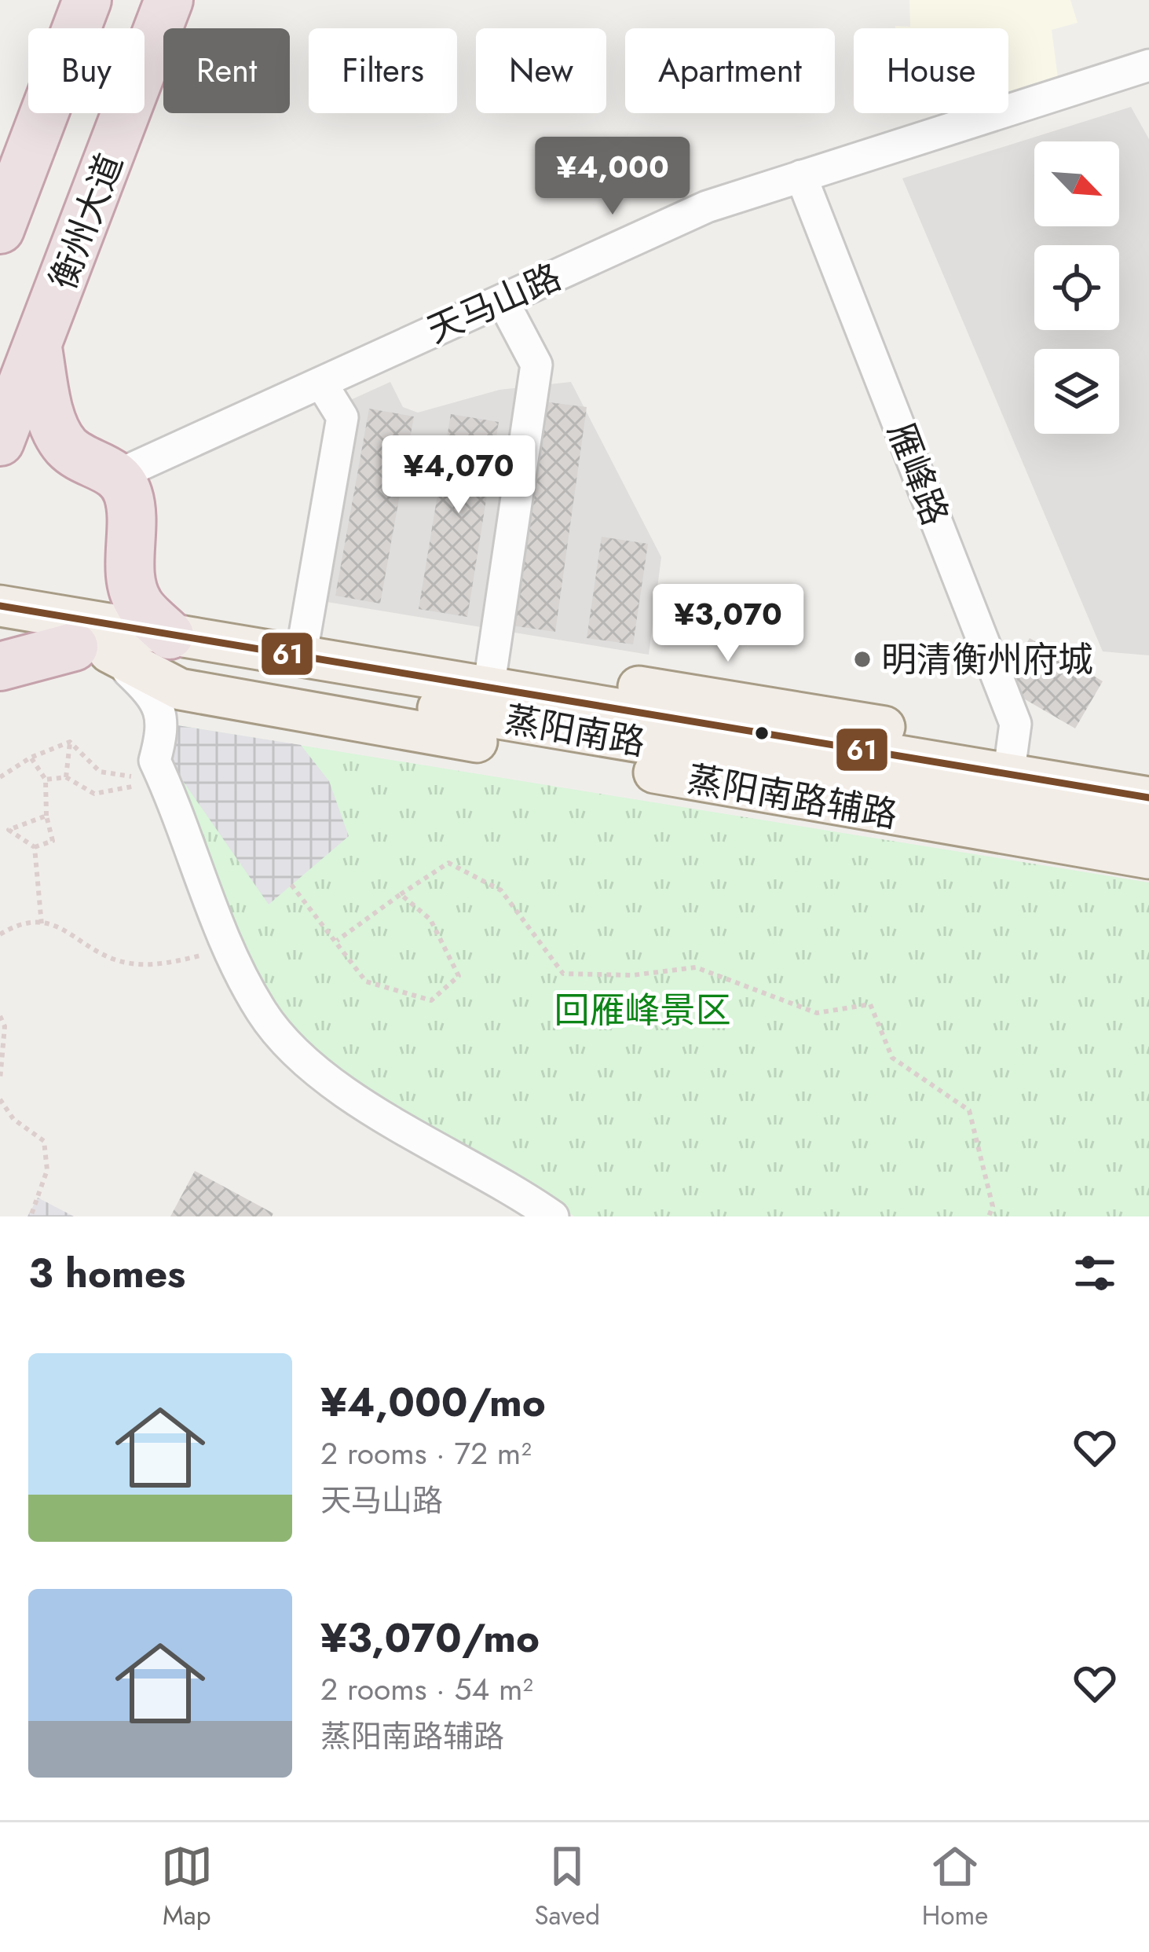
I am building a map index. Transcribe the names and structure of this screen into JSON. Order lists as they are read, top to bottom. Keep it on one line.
{"streets":{"highway":["衡州大道"],"main road":["蒸阳南路","蒸阳南路辅路"],"street":["天马山路","雁峰路"]},"crossings":[["天马山路","雁峰路"],["雁峰路","蒸阳南路"],["蒸阳南路","蒸阳南路辅路"]],"parks":["回雁峰景区"],"places":["明清衡州府城"],"lines":["transit line 61"],"north":"bottom right","page":{"chip":["Buy","Rent","Filters","New","Apartment","House"],"price":["¥4,000","¥4,070","¥3,070"],"heading":"3 homes","list":[{"name":"¥4,000/mo","note":"2 rooms · 72 m² · 天马山路"},{"name":"¥3,070/mo","note":"2 rooms · 54 m² · 蒸阳南路辅路"}],"tabs":["Map","Saved","Home"]}}
